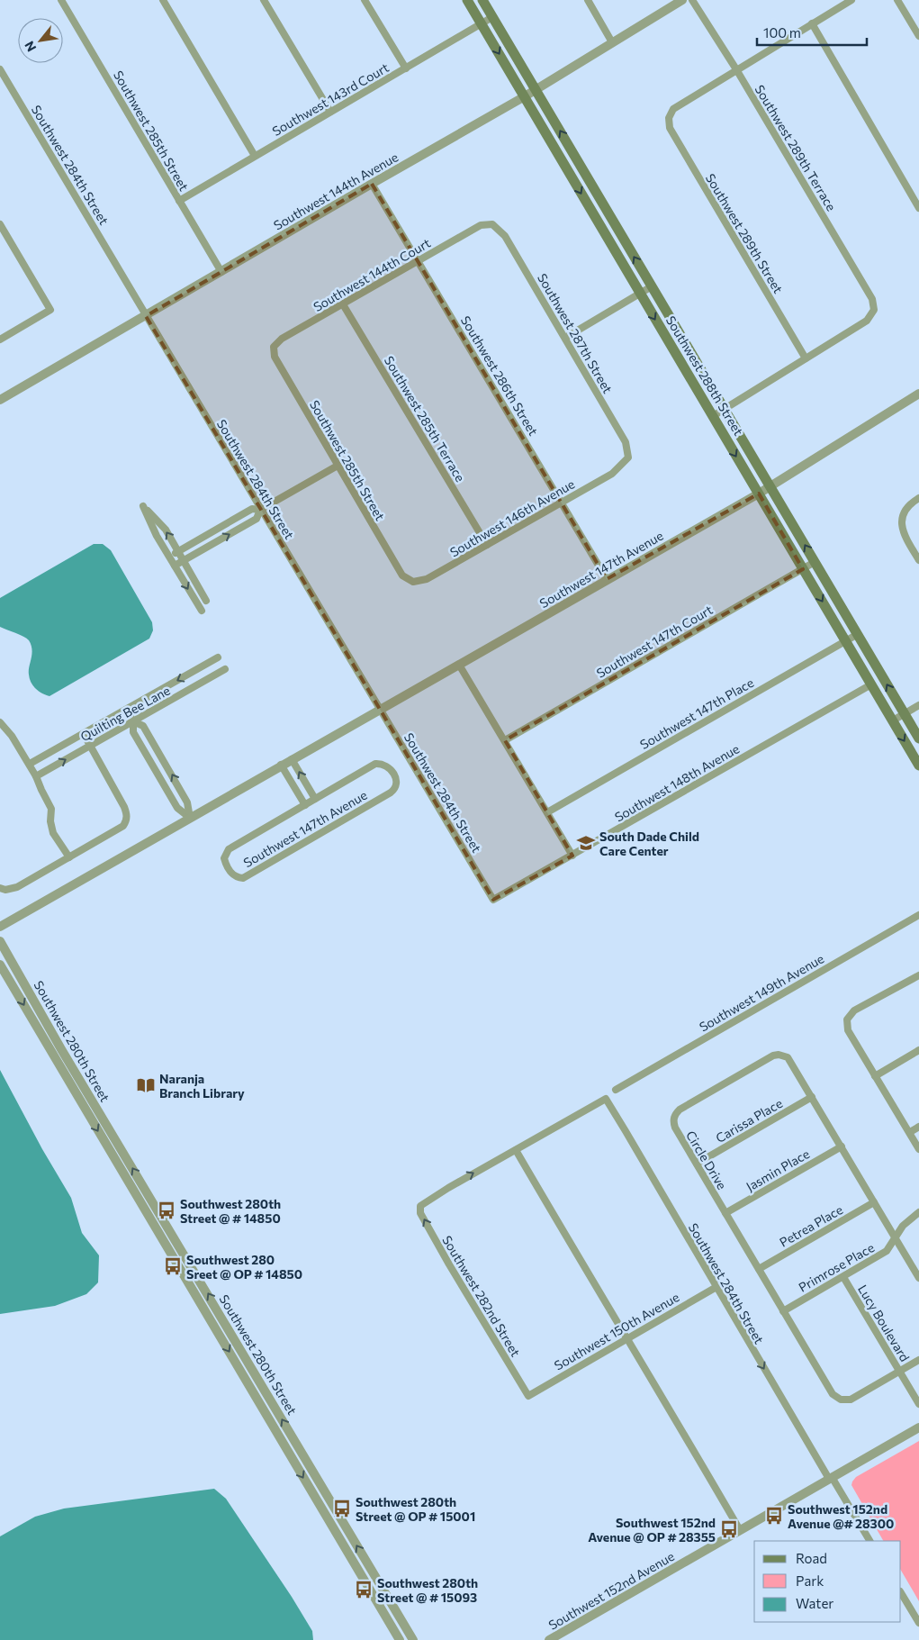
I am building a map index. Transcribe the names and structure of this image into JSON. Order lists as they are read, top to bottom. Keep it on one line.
{"streets":{"main road":["Southwest 288th Street"],"street":["Southwest 143rd Court","Southwest 285th Street","Southwest 289th Terrace","Southwest 284th Street","Southwest 144th Avenue","Southwest 289th Street","Southwest 144th Court","Southwest 287th Street","Southwest 286th Street","Southwest 285th Terrace","Southwest 146th Avenue","Southwest 147th Avenue","Southwest 147th Court","Quilting Bee Lane","Southwest 147th Place","Southwest 148th Avenue","Southwest 149th Avenue","Southwest 280th Street","Carissa Place","Circle Drive","Jasmin Place","Petrea Place","Primrose Place","Southwest 282nd Street","Lucy Boulevard","Southwest 150th Avenue","Southwest 152nd Avenue"]},"crossings":[["Southwest 143rd Court","Southwest 285th Street"],["Southwest 143rd Court","Southwest 288th Street"],["Southwest 285th Street","Southwest 144th Avenue"],["Southwest 285th Street","Southwest 144th Court"],["Southwest 285th Street","Southwest 146th Avenue"],["Southwest 289th Terrace","Southwest 289th Street"],["Southwest 284th Street","Southwest 144th Avenue"],["Southwest 284th Street","Southwest 147th Avenue"],["Southwest 284th Street","Southwest 148th Avenue"],["Southwest 284th Street","Southwest 282nd Street"],["Southwest 284th Street","Southwest 150th Avenue"],["Southwest 284th Street","Southwest 152nd Avenue"],["Southwest 144th Avenue","Southwest 286th Street"],["Southwest 144th Avenue","Southwest 288th Street"],["Southwest 144th Court","Southwest 287th Street"],["Southwest 144th Court","Southwest 286th Street"],["Southwest 144th Court","Southwest 285th Terrace"],["Southwest 287th Street","Southwest 146th Avenue"],["Southwest 286th Street","Southwest 146th Avenue"],["Southwest 286th Street","Southwest 147th Avenue"],["Southwest 288th Street","Southwest 147th Avenue"],["Southwest 288th Street","Southwest 147th Court"],["Southwest 288th Street","Southwest 147th Place"],["Southwest 288th Street","Southwest 148th Avenue"],["Southwest 285th Terrace","Southwest 146th Avenue"],["Carissa Place","Circle Drive"],["Circle Drive","Jasmin Place"],["Circle Drive","Petrea Place"],["Circle Drive","Primrose Place"],["Circle Drive","Lucy Boulevard"],["Primrose Place","Lucy Boulevard"],["Southwest 282nd Street","Southwest 150th Avenue"]],"places":{"school or university":["South Dade Child Care Center"],"library":["Naranja Branch Library"],"bus stop":["Southwest 280th Street @ # 14850","Southwest 280 Sreet @ OP # 14850","Southwest 280th Street @ OP # 15001","Southwest 152nd Avenue @# 28300","Southwest 152nd Avenue @ OP # 28355","Southwest 280th Street @ # 15093"]},"legend":["Road","Park","Water"],"scale_bar":"100 m","north":"bottom left"}
